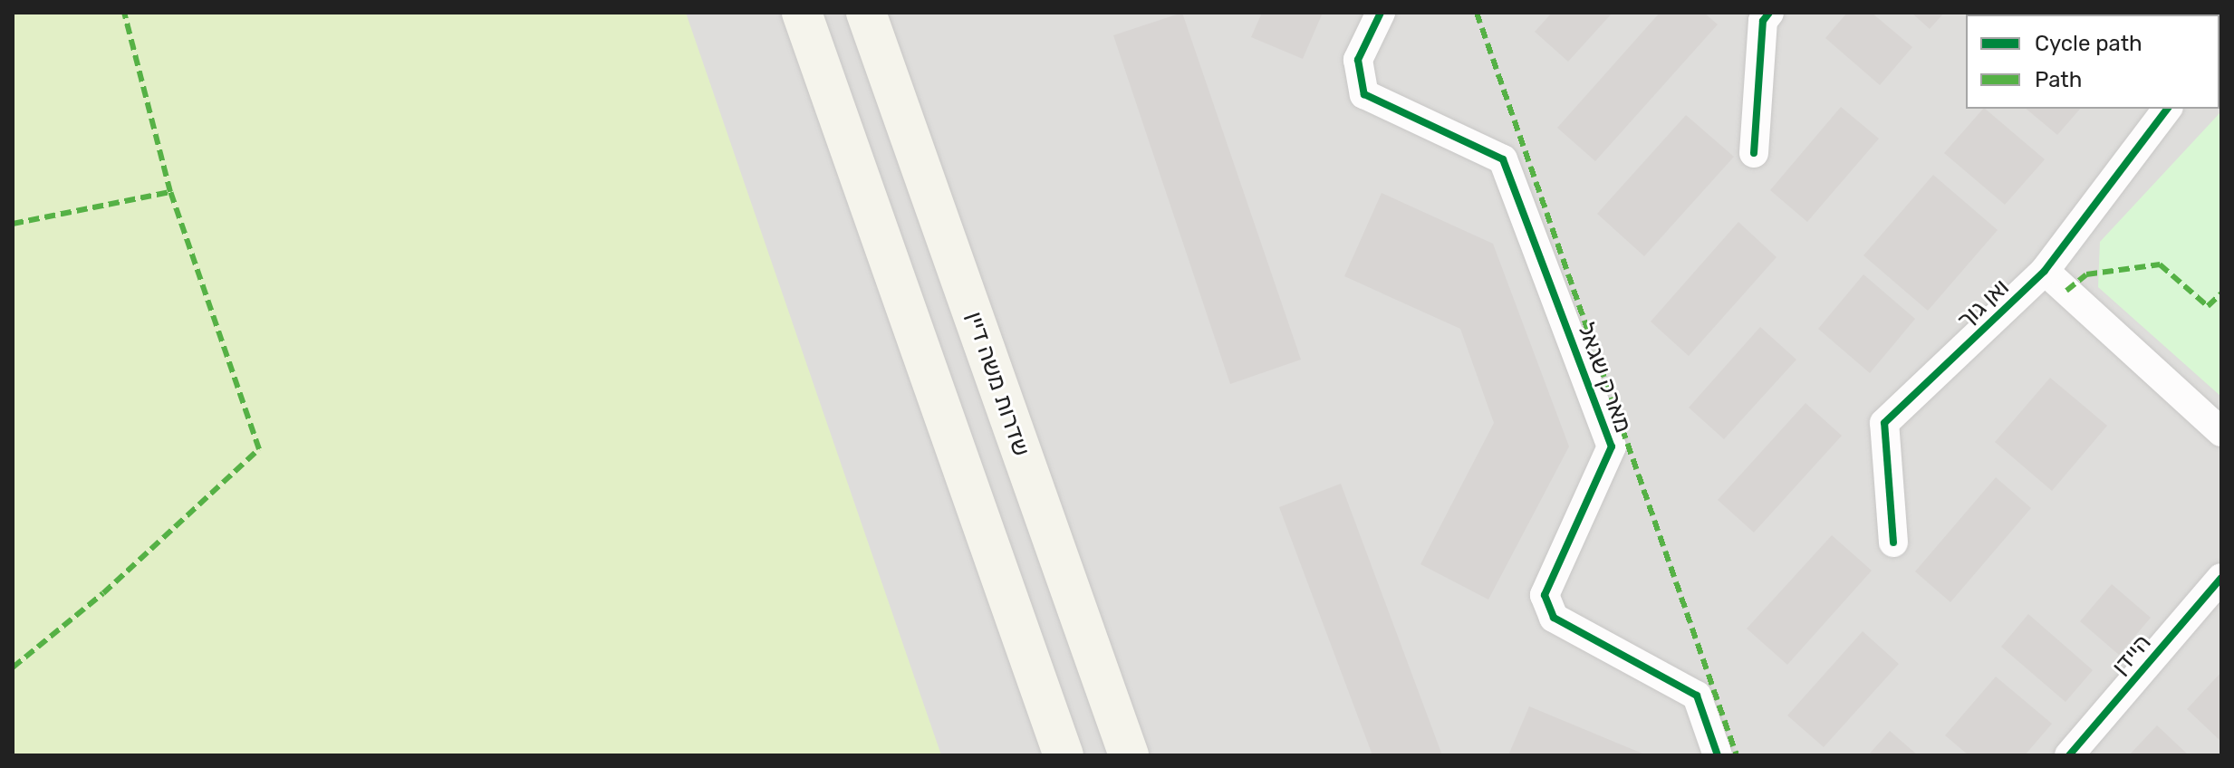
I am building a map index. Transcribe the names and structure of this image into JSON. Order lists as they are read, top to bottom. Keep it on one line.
{"streets":{"main road":["שדרות משה דיין"],"street":["ואן גוך","מארק שגאל","היידן"]},"legend":["Cycle path","Path"]}
